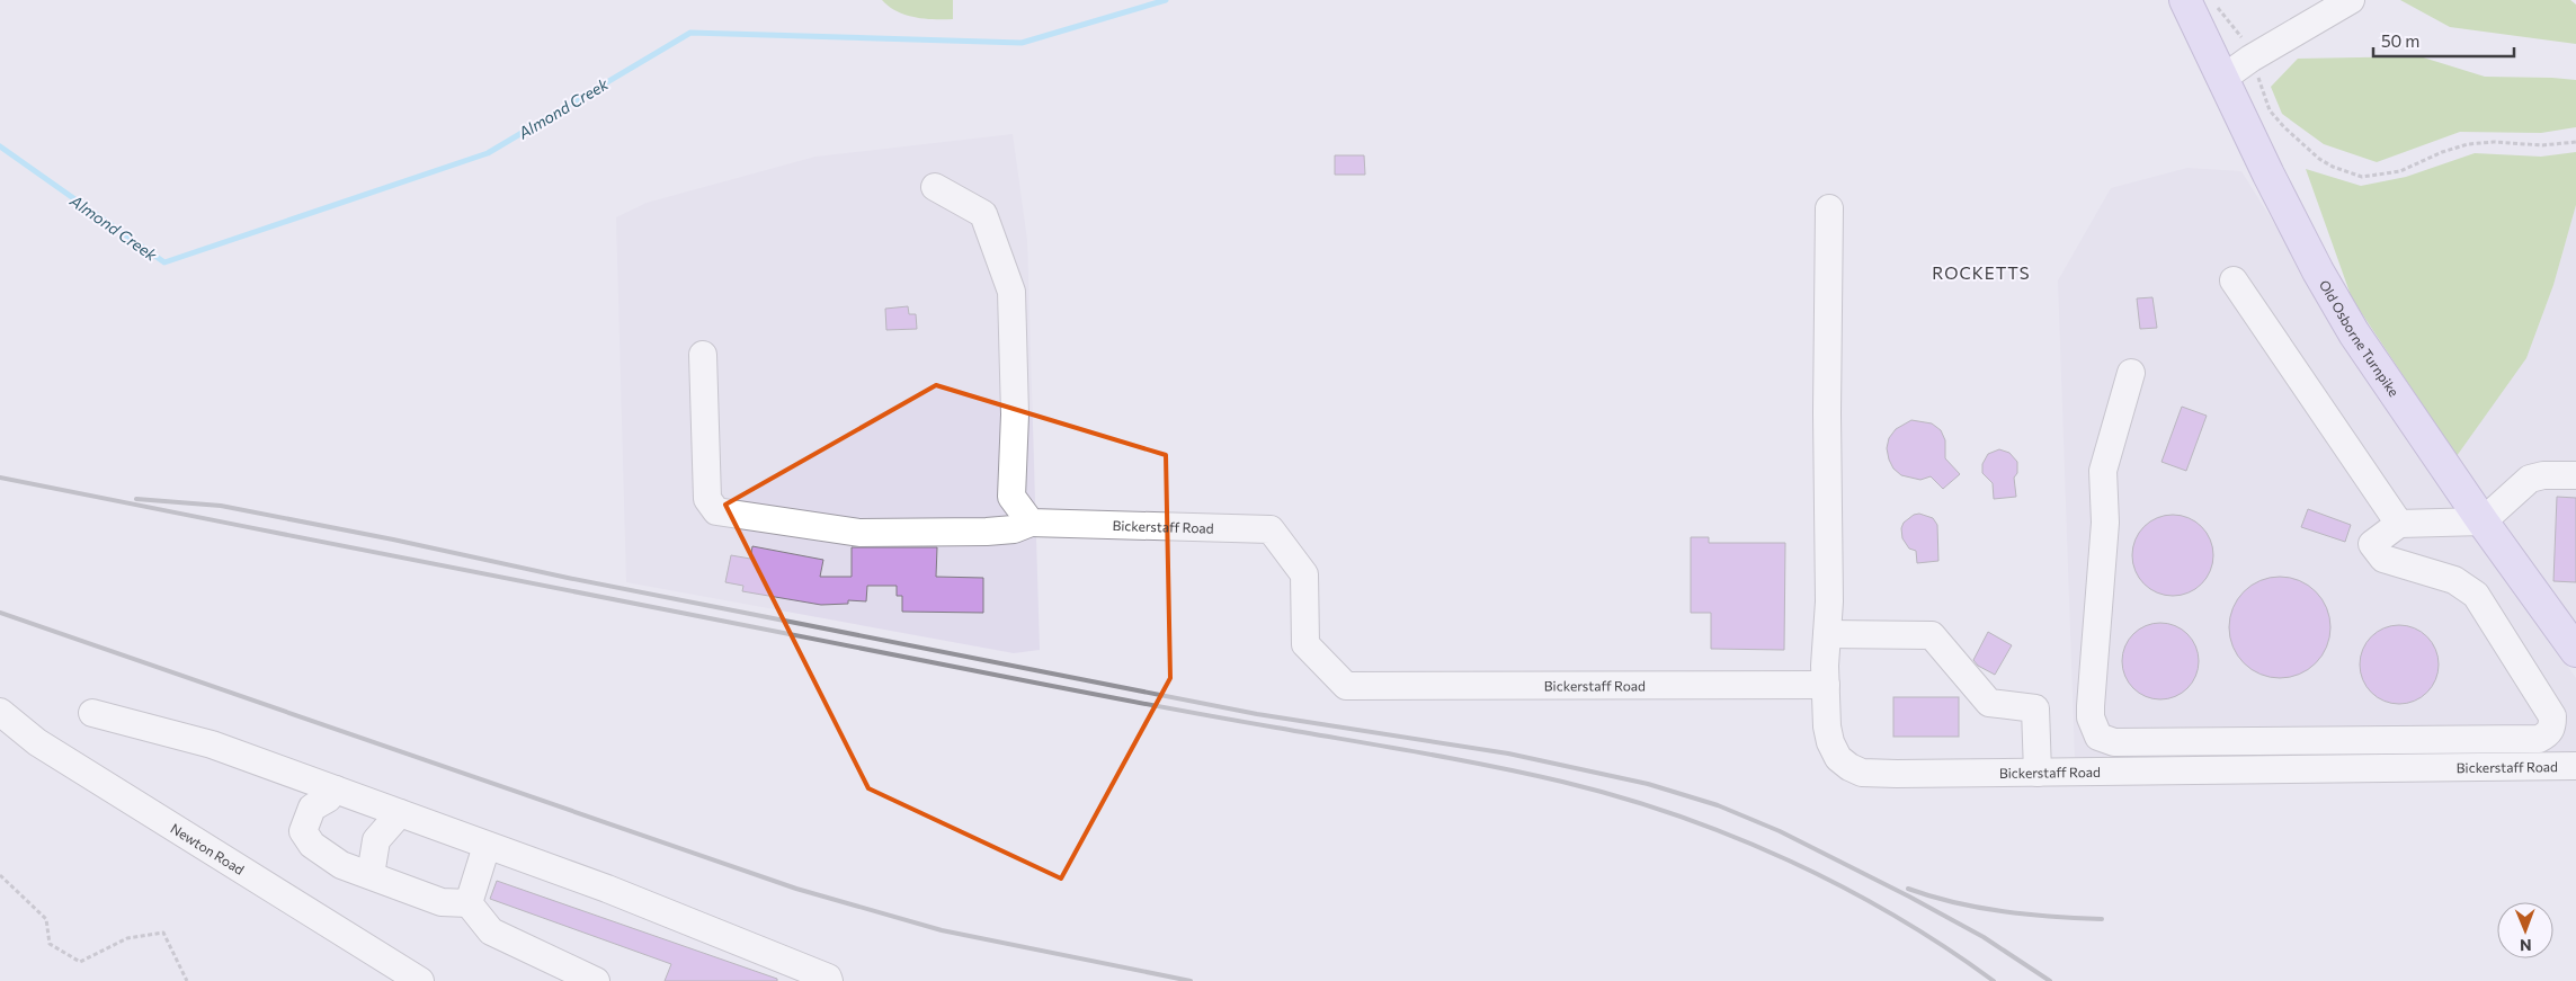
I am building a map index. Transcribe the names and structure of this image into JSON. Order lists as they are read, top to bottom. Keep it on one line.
{"streets":{"main road":["Old Osborne Turnpike"],"street":["Bickerstaff Road","Newton Road"]},"districts":["ROCKETTS"],"water":["Almond Creek"],"scale_bar":"50 m","north":"bottom"}
